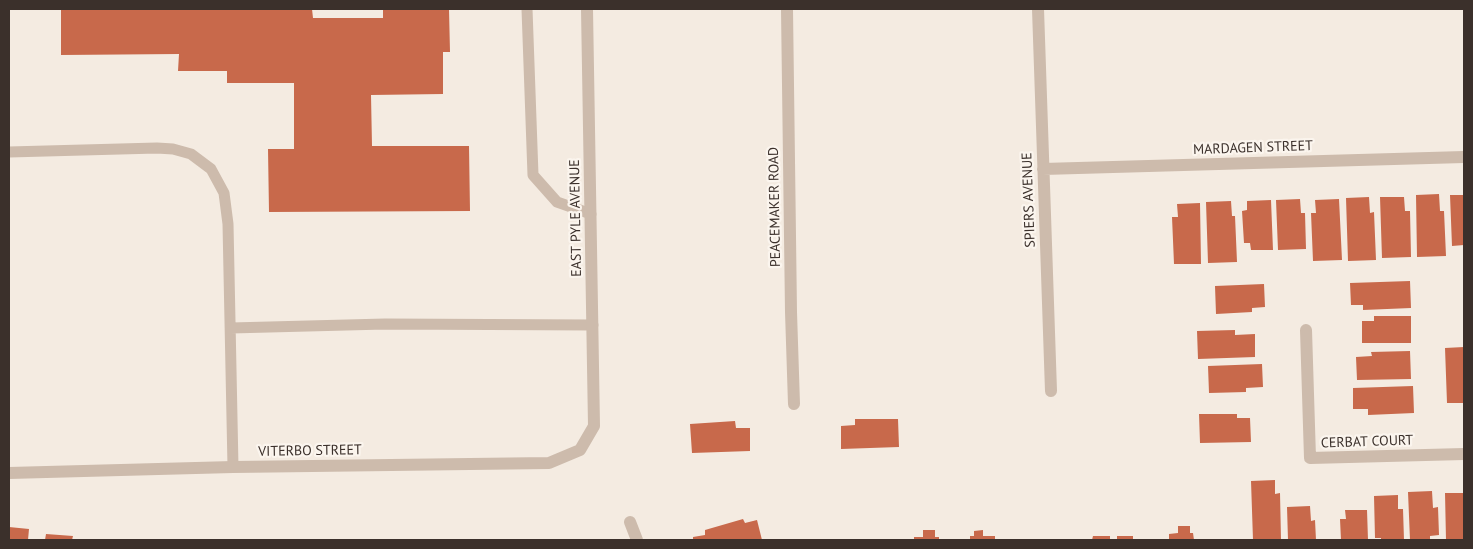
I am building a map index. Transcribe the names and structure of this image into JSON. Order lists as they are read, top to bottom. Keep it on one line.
{"streets":{"street":["MARDAGEN STREET","SPIERS AVENUE","PEACEMAKER ROAD","EAST PYLE AVENUE","CERBAT COURT","VITERBO STREET"]},"crossings":[["MARDAGEN STREET","SPIERS AVENUE"],["EAST PYLE AVENUE","VITERBO STREET"]]}
